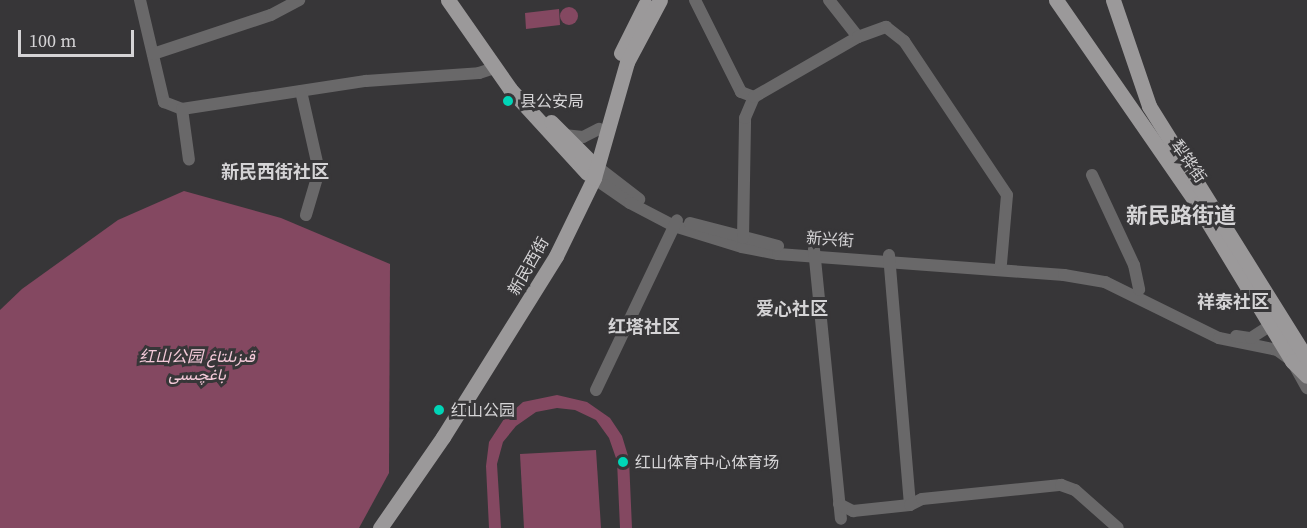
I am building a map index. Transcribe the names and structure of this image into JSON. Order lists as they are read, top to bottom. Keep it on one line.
{"streets":{"main road":["犁铧街","新兴街","新民西街"]},"crossings":[["犁铧街","新兴街"],["新兴街","新民西街"]],"districts":["新民西街社区","新民路街道","祥泰社区","爱心社区","红塔社区"],"parks":["红山公园 قىزىلتاغ باغچىسى"],"places":["县公安局","红山公园","红山体育中心体育场"],"scale_bar":"100 m"}
